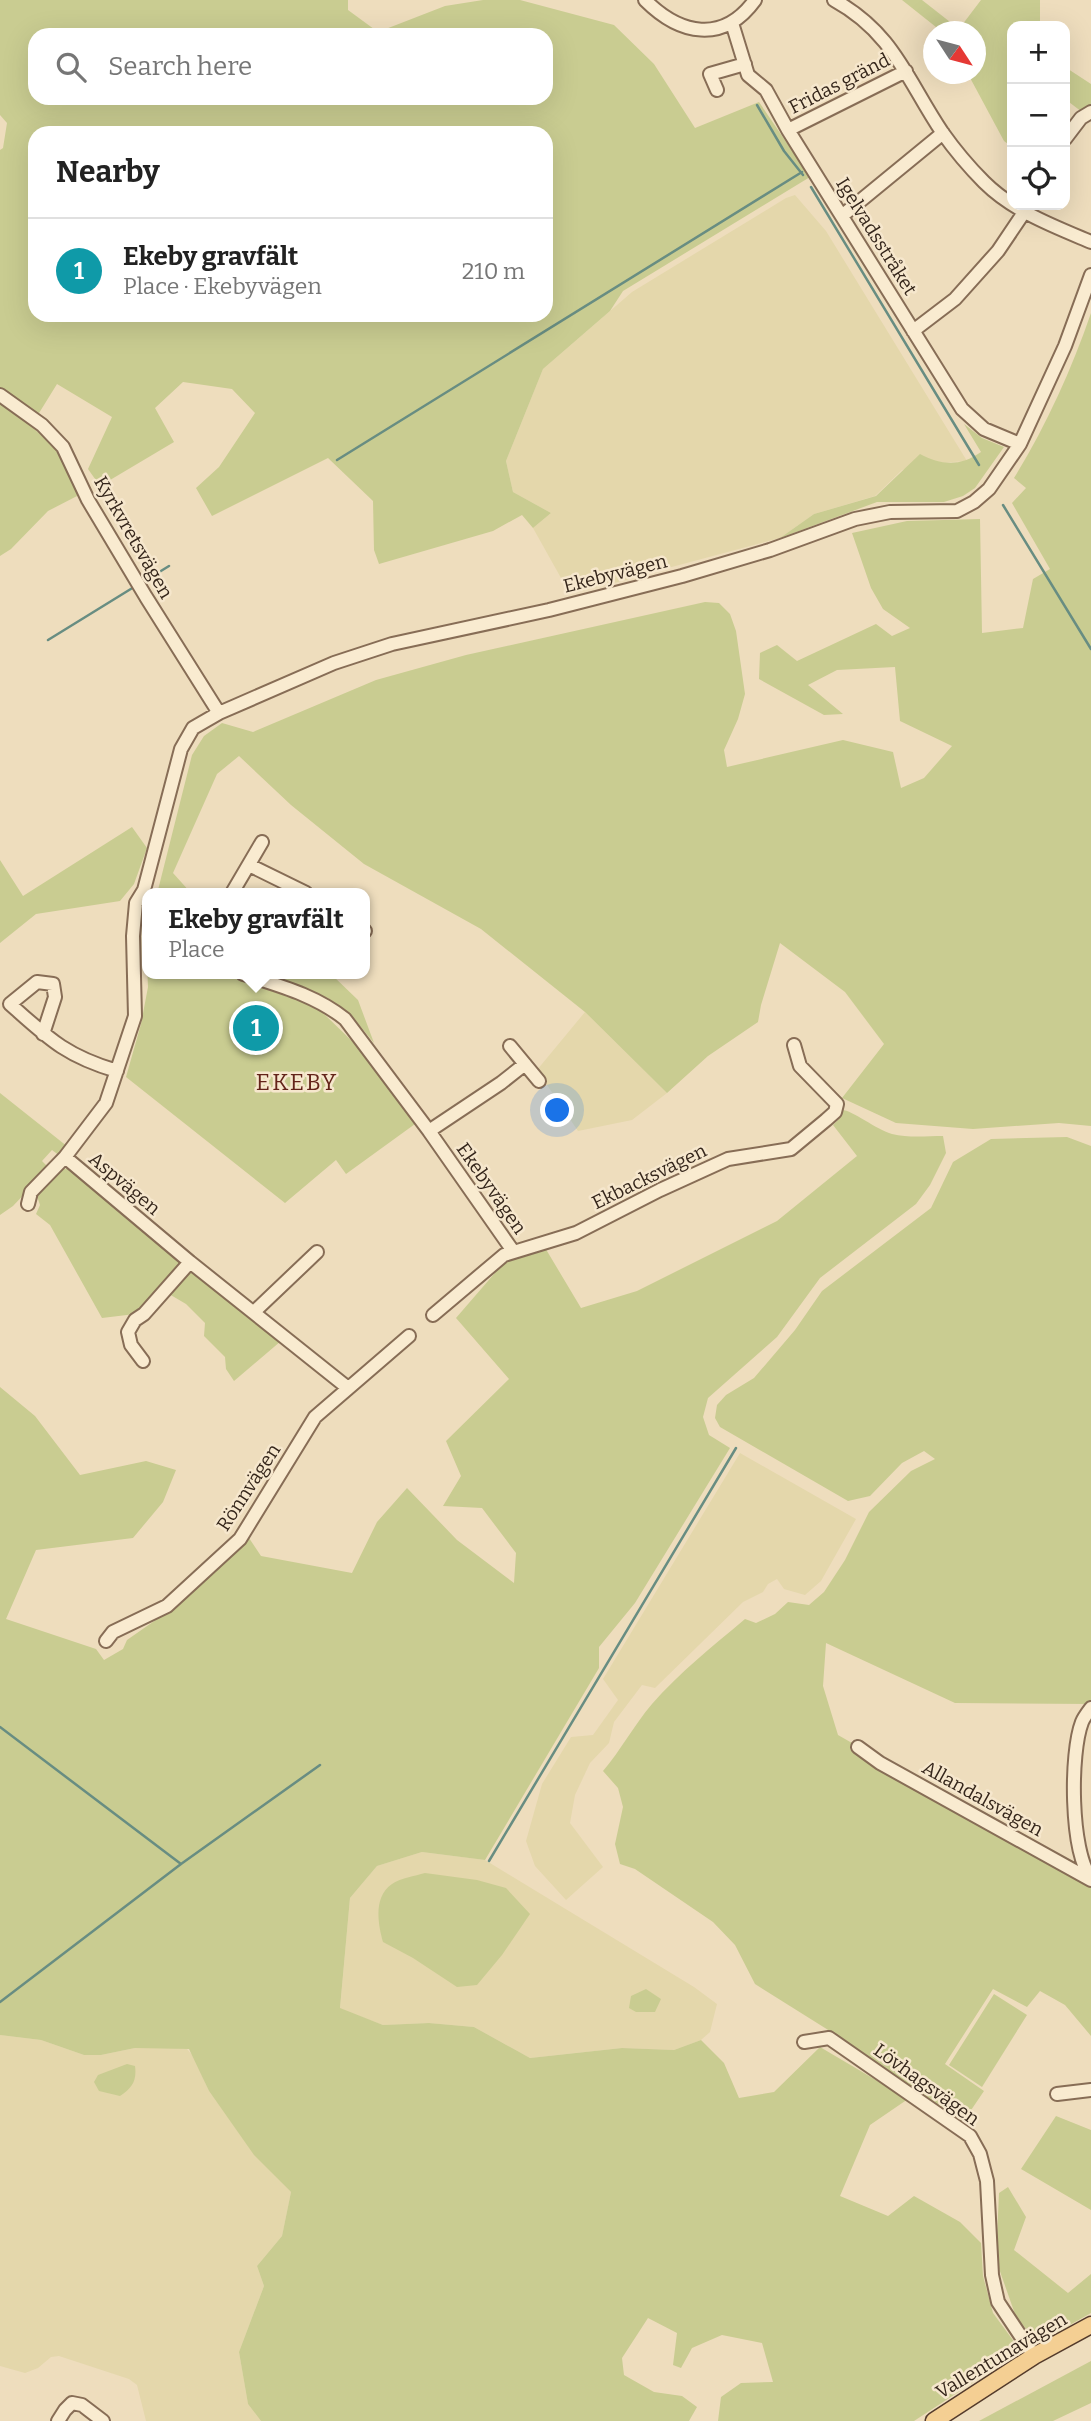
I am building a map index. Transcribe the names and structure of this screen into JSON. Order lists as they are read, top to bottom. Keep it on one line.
{"streets":{"main road":["Vallentunavägen"],"street":["Fridas gränd","Igelvadsstråket","Kyrkvretsvägen","Ekebyvägen","Ekbacksvägen","Aspvägen","Rönnvägen","Allandalsvägen","Lövhagsvägen"]},"crossings":[["Fridas gränd","Igelvadsstråket"],["Igelvadsstråket","Ekebyvägen"],["Kyrkvretsvägen","Ekebyvägen"],["Ekebyvägen","Ekbacksvägen"],["Aspvägen","Rönnvägen"],["Lövhagsvägen","Vallentunavägen"]],"districts":["EKEBY"],"north":"bottom right","page":{"map_buttons":["+","−"],"search":"Search here","heading":"Nearby","list":[{"mark":"1","name":"Ekeby gravfält","note":"Place · Ekebyvägen","value":"210 m"}],"popup":["Ekeby gravfält","Place"],"pins":"1"}}
